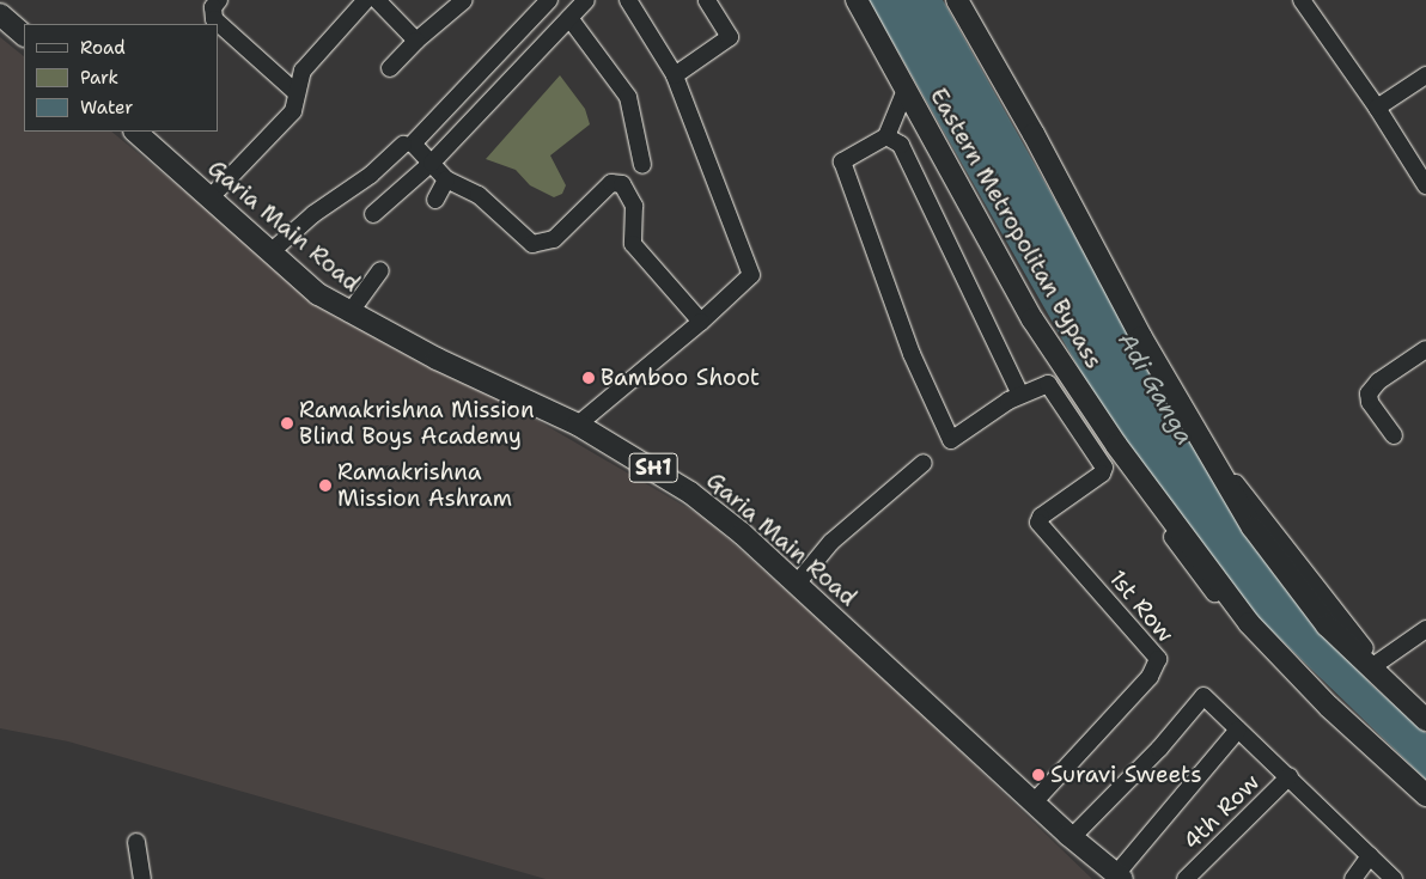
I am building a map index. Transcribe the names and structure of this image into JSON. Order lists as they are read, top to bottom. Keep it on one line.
{"streets":{"main road":["Garia Main Road","Eastern Metropolitan Bypass","SH1"],"street":["1st Row","4th Row"]},"crossings":[["Garia Main Road","1st Row"]],"water":["Adi Ganga"],"places":["Bamboo Shoot","Ramakrishna Mission Blind Boys Academy","Ramakrishna Mission Ashram","Suravi Sweets"],"legend":["Road","Park","Water"]}
